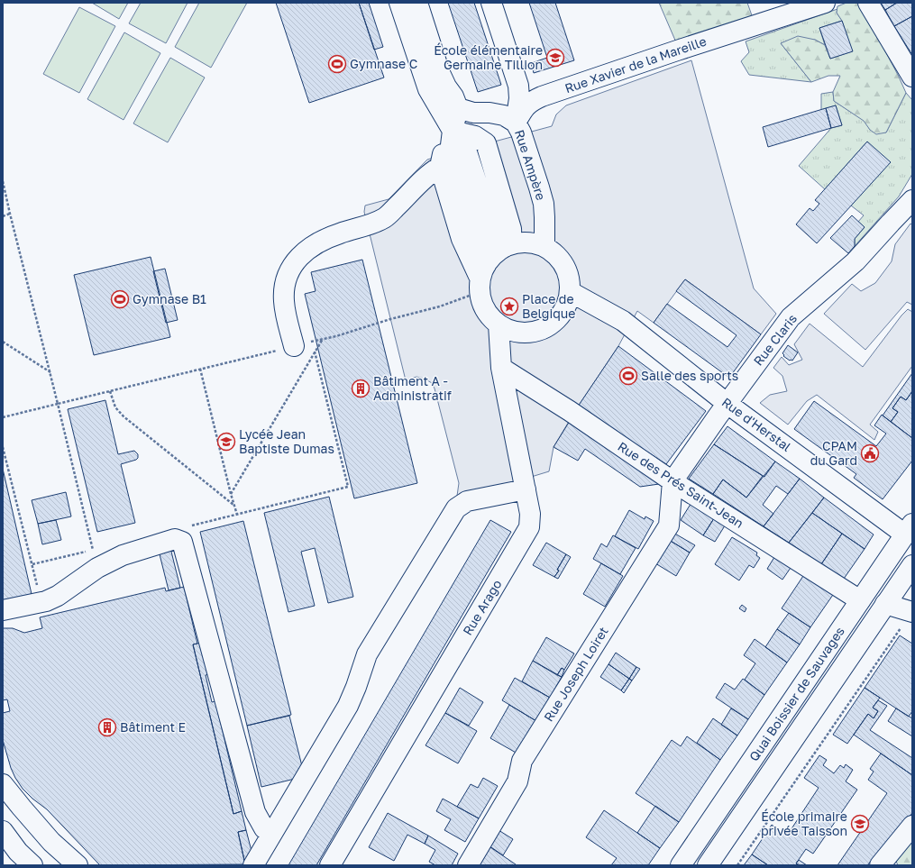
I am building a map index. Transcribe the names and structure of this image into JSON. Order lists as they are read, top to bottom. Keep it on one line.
{"streets":{"street":["Rue Xavier de la Mareille","Rue Ampère","Rue Claris","Rue d'Herstal","Rue des Prés Saint-Jean","Rue Arago","Rue Joseph Loiret","Quai Boissier de Sauvages"]},"crossings":[["Rue Xavier de la Mareille","Rue Ampère"],["Rue Ampère","Rue d'Herstal"],["Rue Ampère","Rue Arago"],["Rue Claris","Rue d'Herstal"],["Rue Claris","Rue des Prés Saint-Jean"],["Rue Claris","Rue Joseph Loiret"],["Rue d'Herstal","Rue Arago"],["Rue d'Herstal","Quai Boissier de Sauvages"],["Rue des Prés Saint-Jean","Rue Arago"],["Rue des Prés Saint-Jean","Rue Joseph Loiret"],["Rue des Prés Saint-Jean","Quai Boissier de Sauvages"]],"places":{"school or university":["École élémentaire Germaine Tillion","Lycée Jean Baptiste Dumas","École primaire privée Taisson"],"sports":["Gymnase C","Gymnase B1","Salle des sports"],"place":["Place de Belgique"],"building":["Bâtiment A - Administratif","Bâtiment E"],"public building":["CPAM du Gard"]}}
